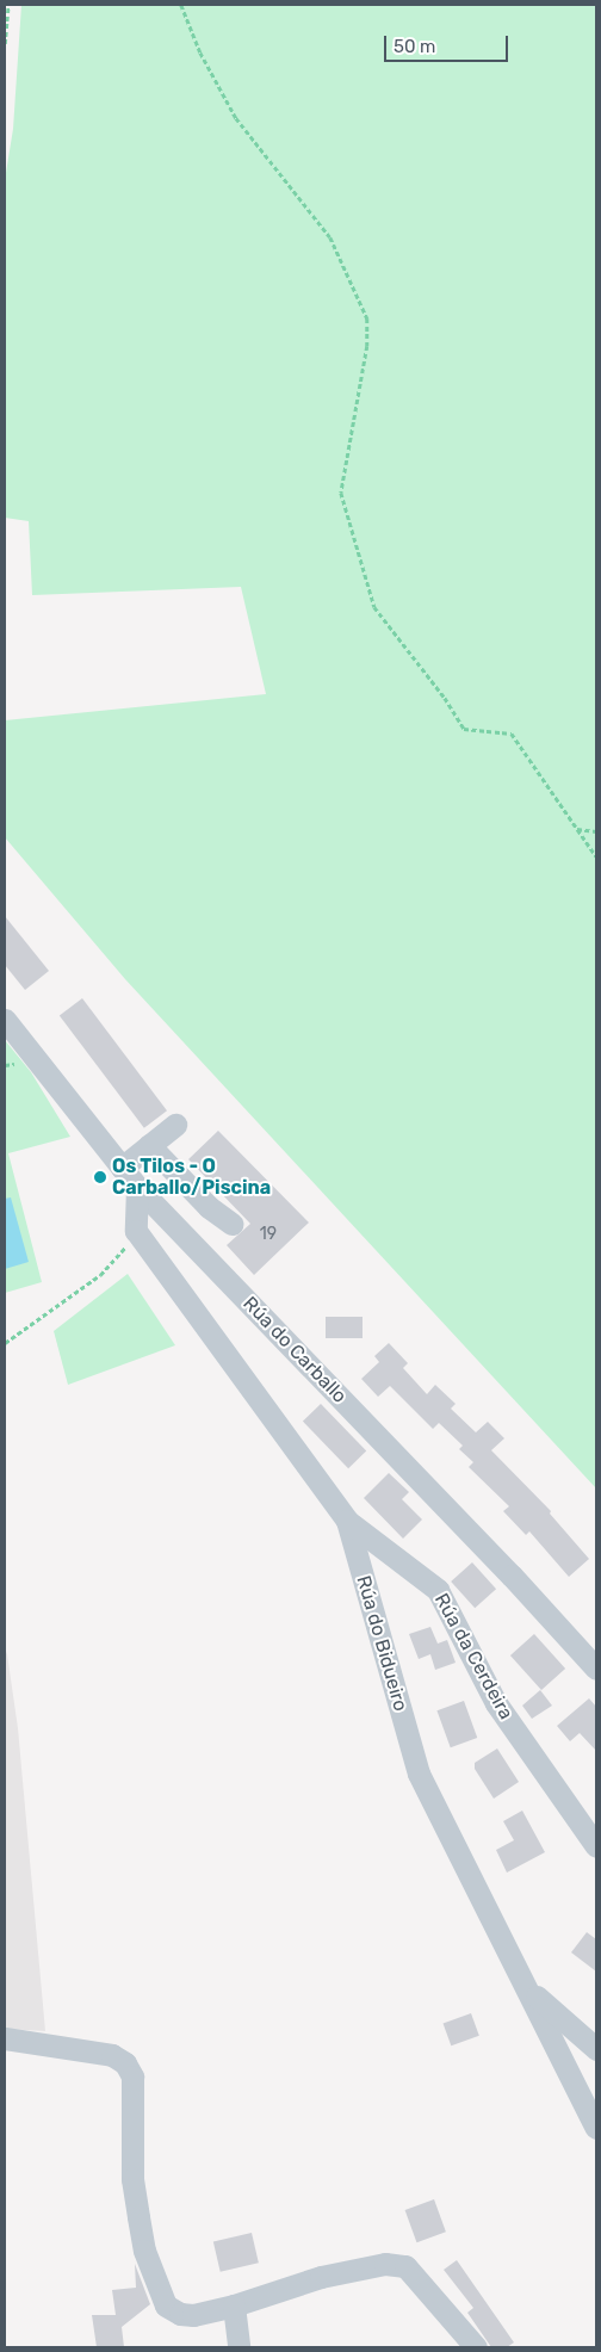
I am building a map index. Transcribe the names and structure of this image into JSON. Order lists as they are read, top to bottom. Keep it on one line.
{"streets":{"street":["Rúa do Carballo","Rúa do Bidueiro","Rúa da Cerdeira"]},"crossings":[["Rúa do Carballo","Rúa do Bidueiro"],["Rúa do Bidueiro","Rúa da Cerdeira"]],"places":["Os Tilos - O Carballo/Piscina"],"house_numbers":["19"],"scale_bar":"50 m"}
